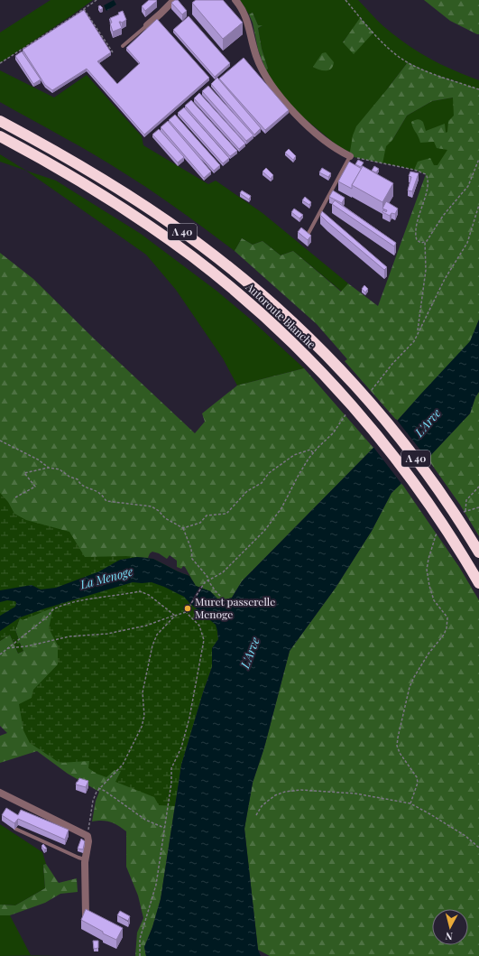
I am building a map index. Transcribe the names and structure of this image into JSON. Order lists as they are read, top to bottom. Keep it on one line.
{"streets":{"highway":["A 40","Autoroute Blanche"]},"water":["L'Arve","La Menoge"],"places":["Muret passerelle Menoge"],"north":"bottom"}
